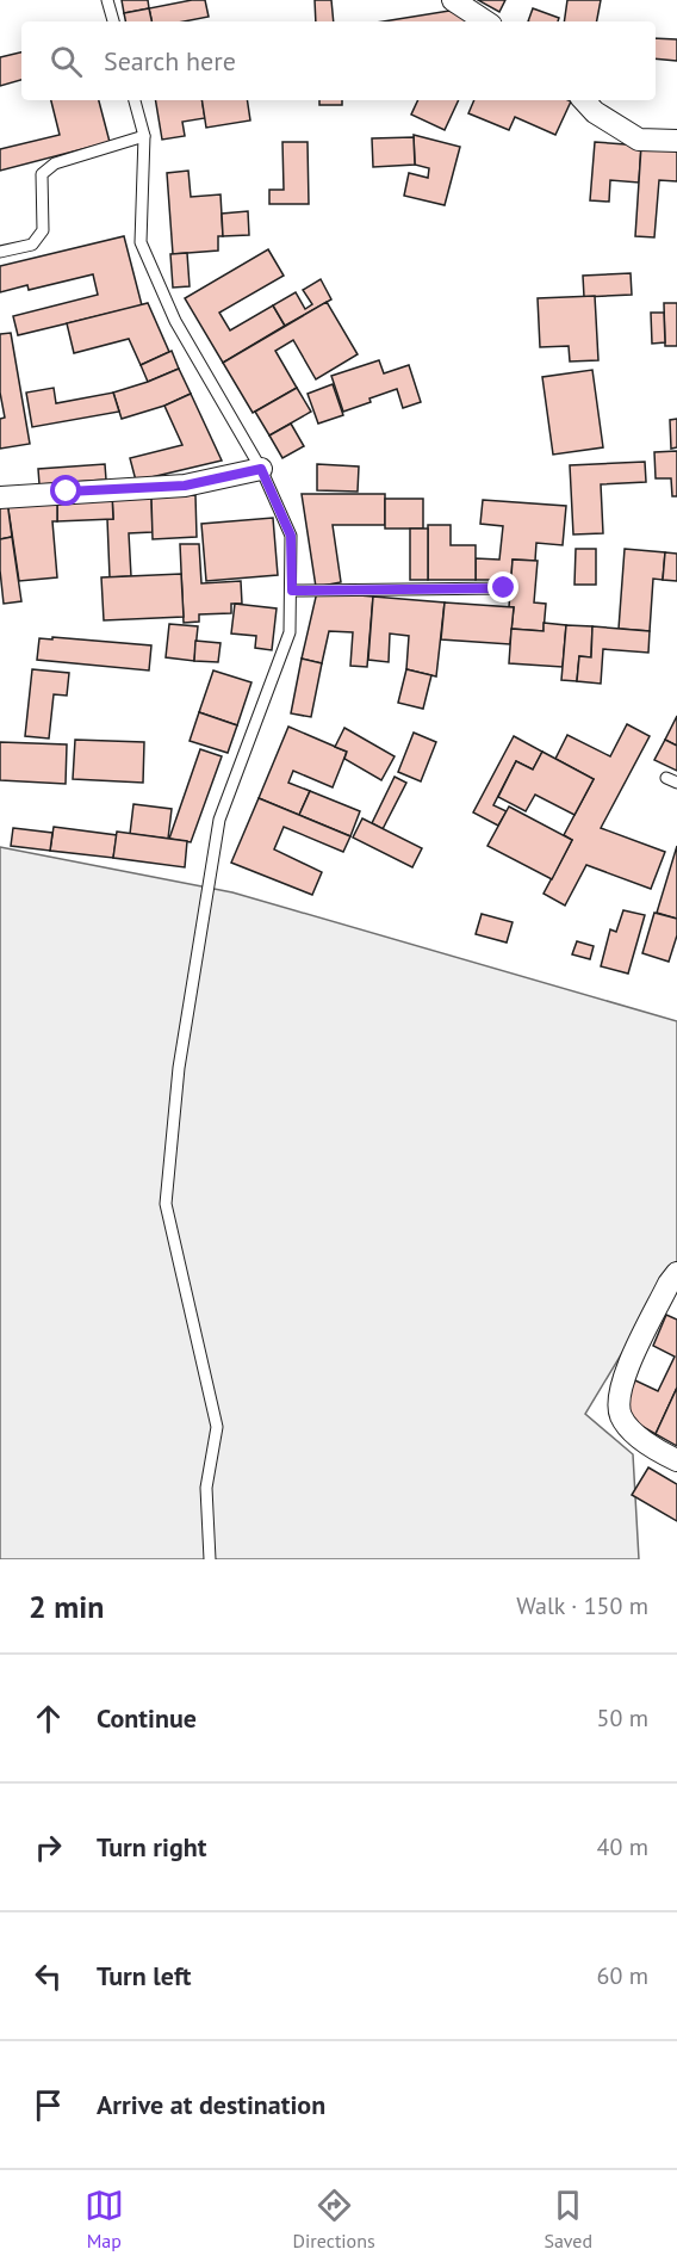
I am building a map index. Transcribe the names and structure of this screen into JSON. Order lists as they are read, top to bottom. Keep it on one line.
{"page":{"search":"Search here","heading":["2 min","Walk · 150 m"],"list":[["Continue","50 m"],["Turn right","40 m"],["Turn left","60 m"],"Arrive at destination"],"nav":["Map","Directions","Saved"]}}
